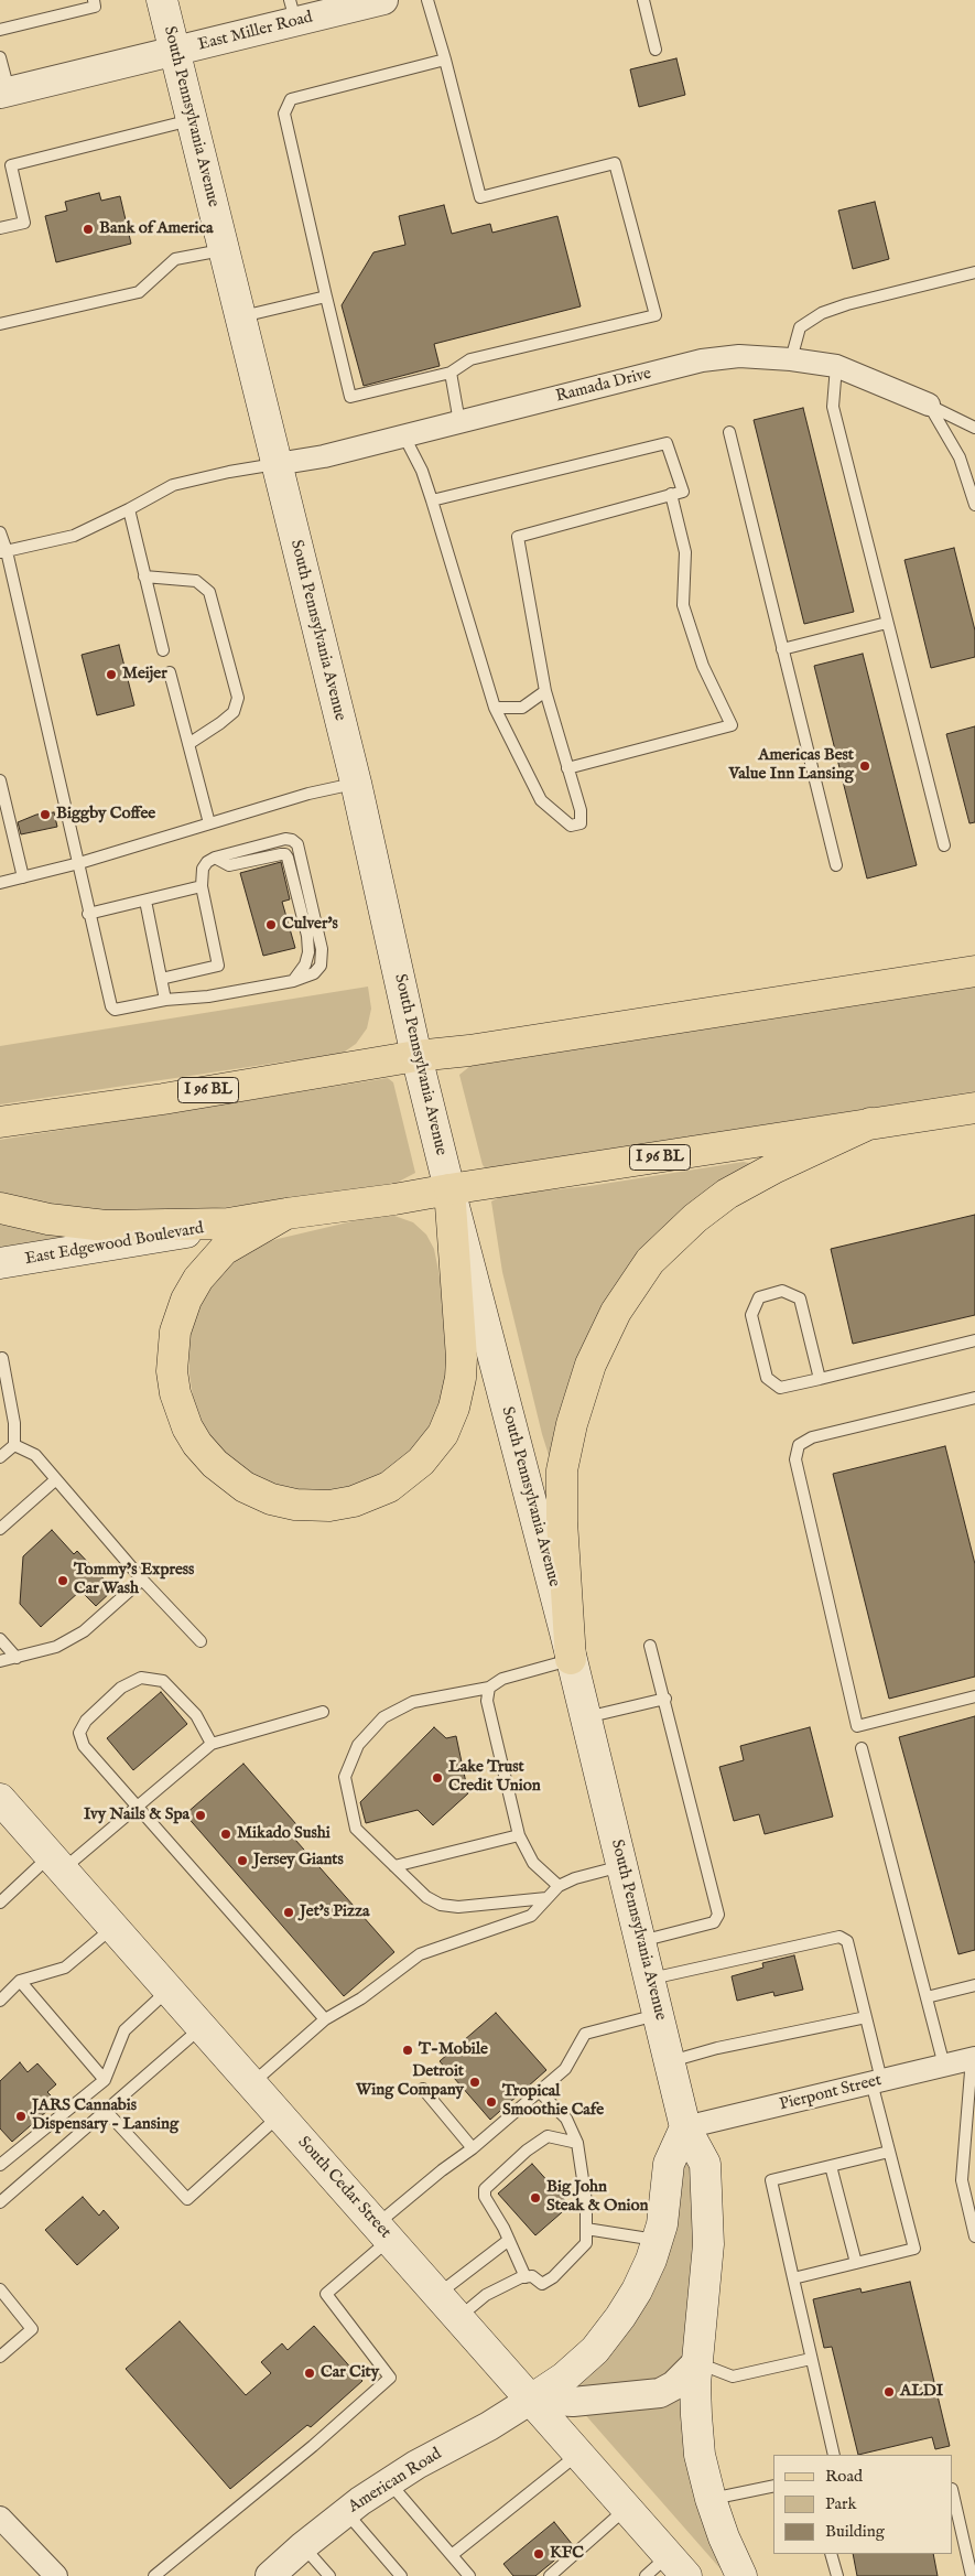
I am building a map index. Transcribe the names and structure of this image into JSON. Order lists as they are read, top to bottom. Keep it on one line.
{"streets":{"main road":["South Pennsylvania Avenue","I 96 BL","East Edgewood Boulevard","South Cedar Street"],"street":["East Miller Road","Ramada Drive","Pierpont Street","American Road"]},"crossings":[["East Miller Road","South Pennsylvania Avenue"],["South Pennsylvania Avenue","Ramada Drive"],["South Pennsylvania Avenue","I 96 BL"],["South Pennsylvania Avenue","Pierpont Street"],["I 96 BL","East Edgewood Boulevard"],["South Cedar Street","American Road"]],"places":["Bank of America","Meijer","Americas Best Value Inn Lansing","Biggby Coffee","Culver's","Tommy's Express Car Wash","Lake Trust Credit Union","Ivy Nails & Spa","Mikado Sushi","Jersey Giants","Jet's Pizza","T-Mobile","Detroit Wing Company","Tropical Smoothie Cafe","JARS Cannabis Dispensary - Lansing","Big John Steak & Onion","Car City","ALDI","KFC"],"legend":["Road","Park","Building"]}
